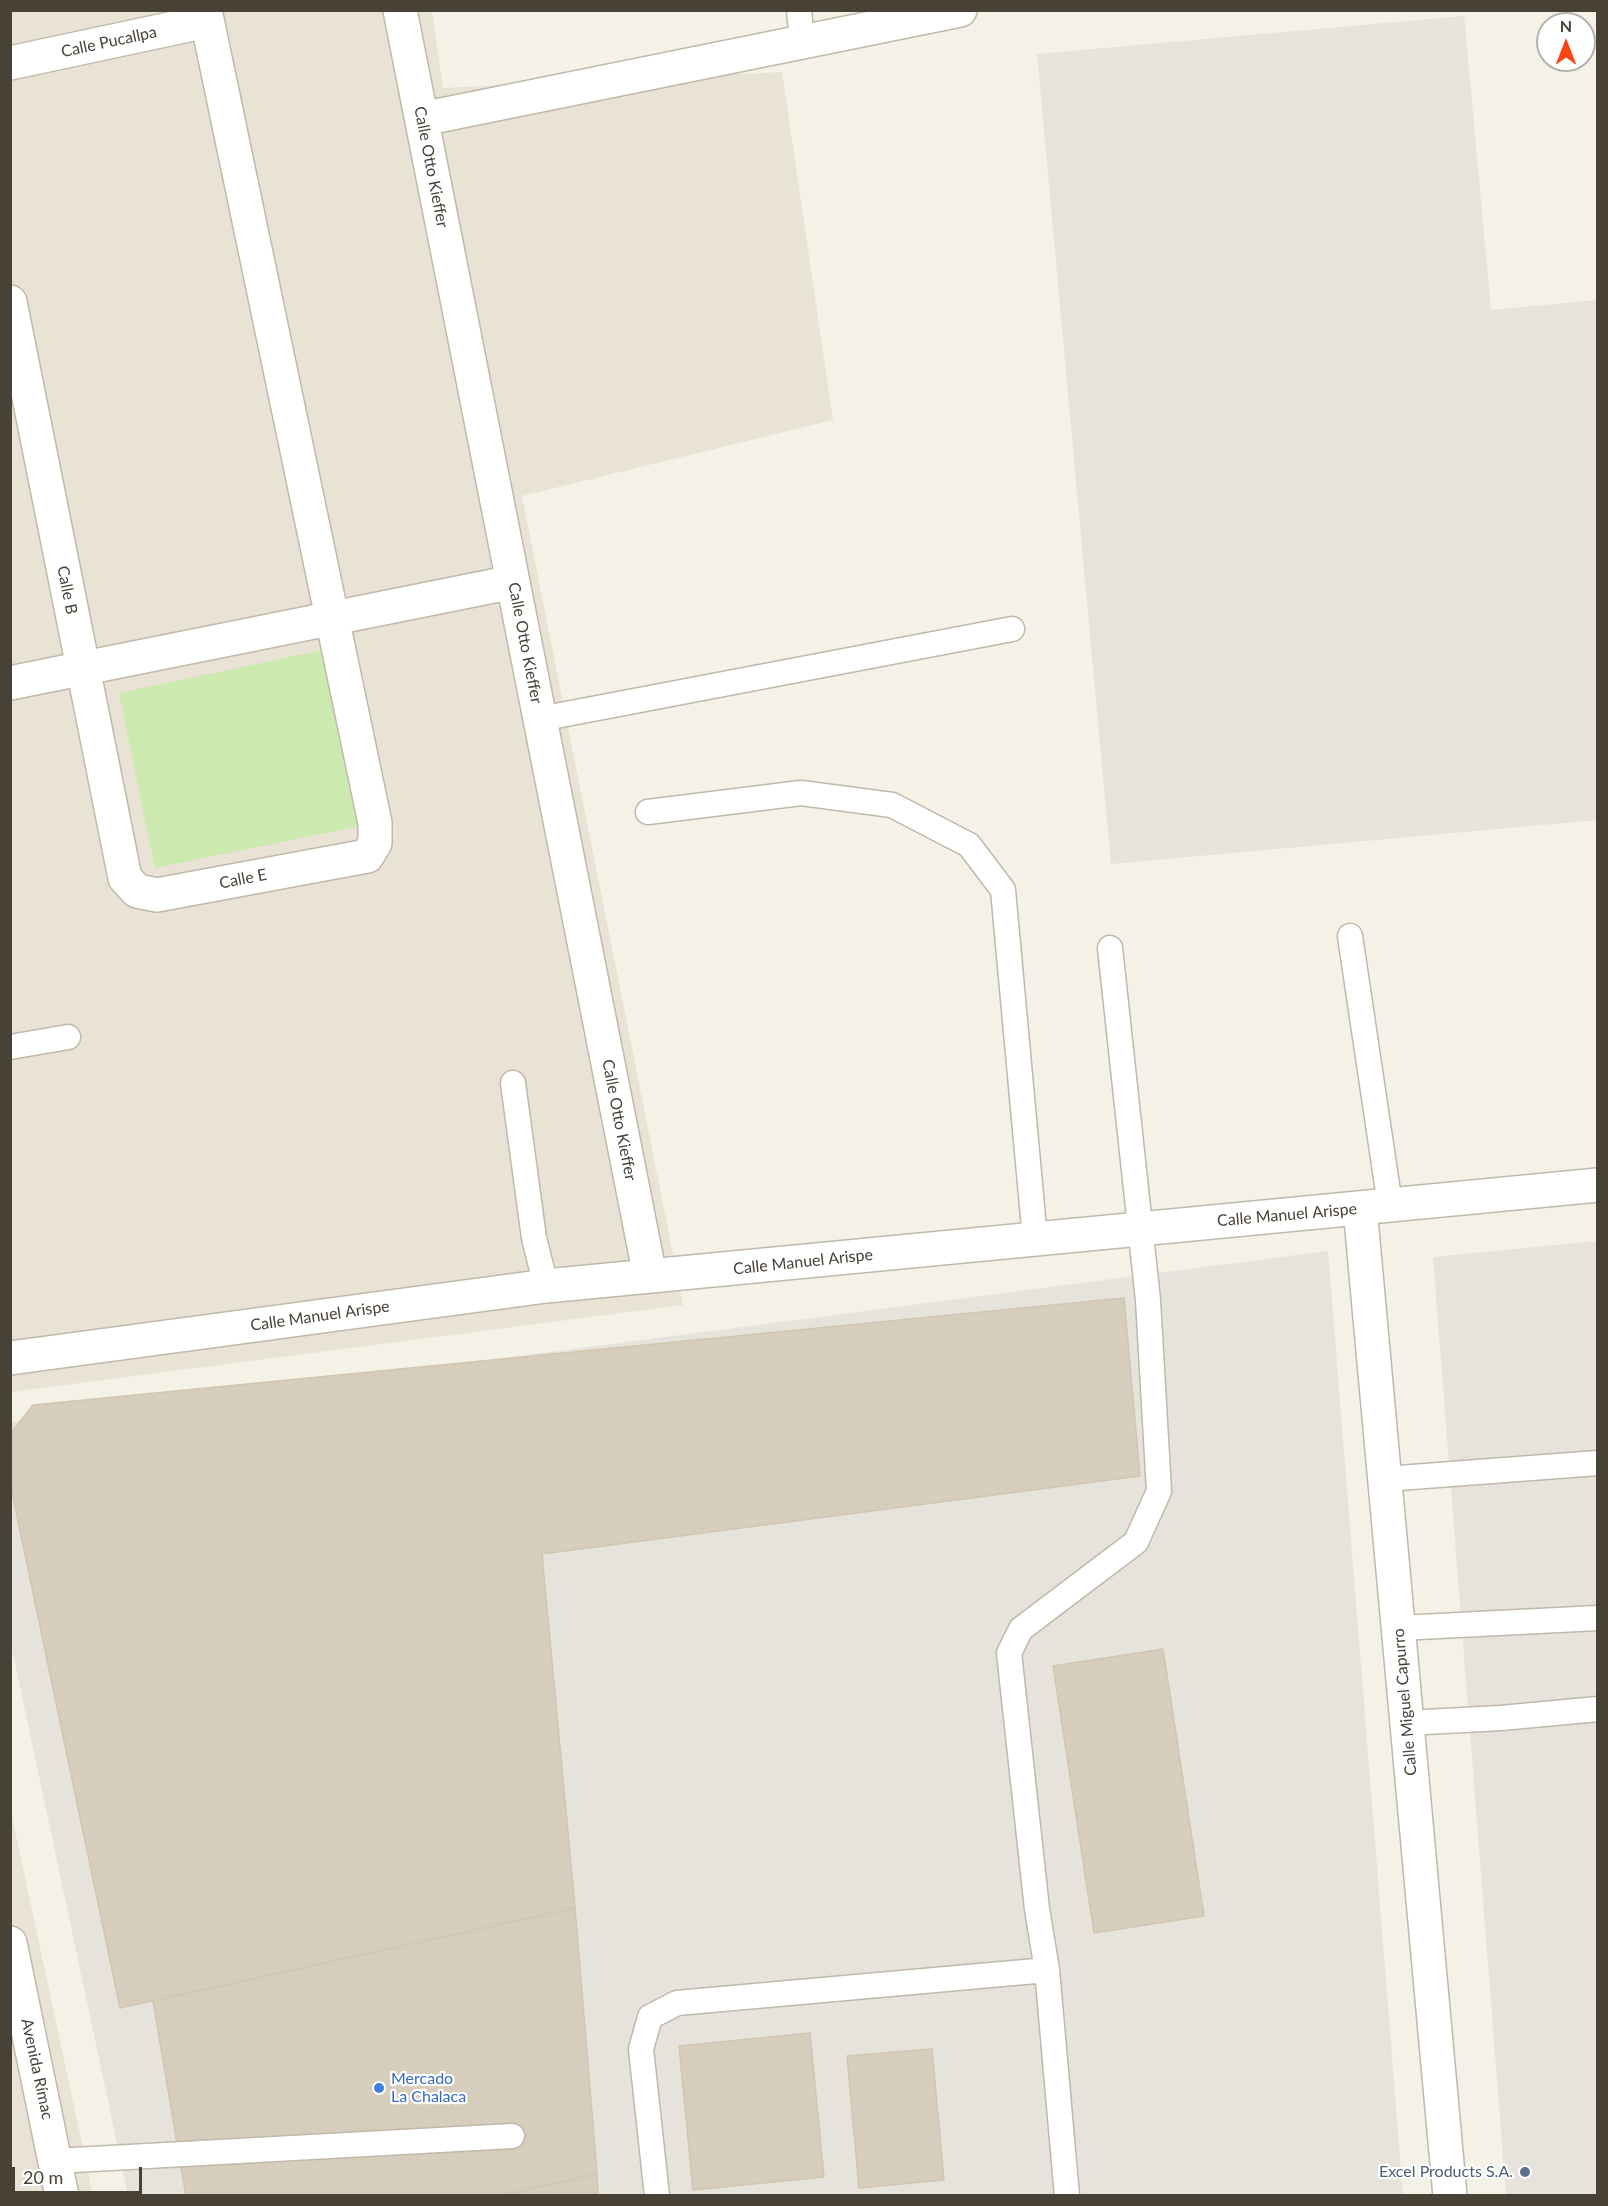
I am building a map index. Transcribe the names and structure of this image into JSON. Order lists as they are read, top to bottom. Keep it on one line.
{"streets":{"street":["Calle Pucallpa","Calle Otto Kieffer","Calle B","Calle E","Calle Manuel Arispe","Calle Miguel Capurro","Avenida Rímac"]},"crossings":[["Calle Otto Kieffer","Calle Manuel Arispe"],["Calle B","Calle E"],["Calle Manuel Arispe","Calle Miguel Capurro"]],"places":["Mercado La Chalaca","Excel Products S.A."],"scale_bar":"20 m","north":"top"}
